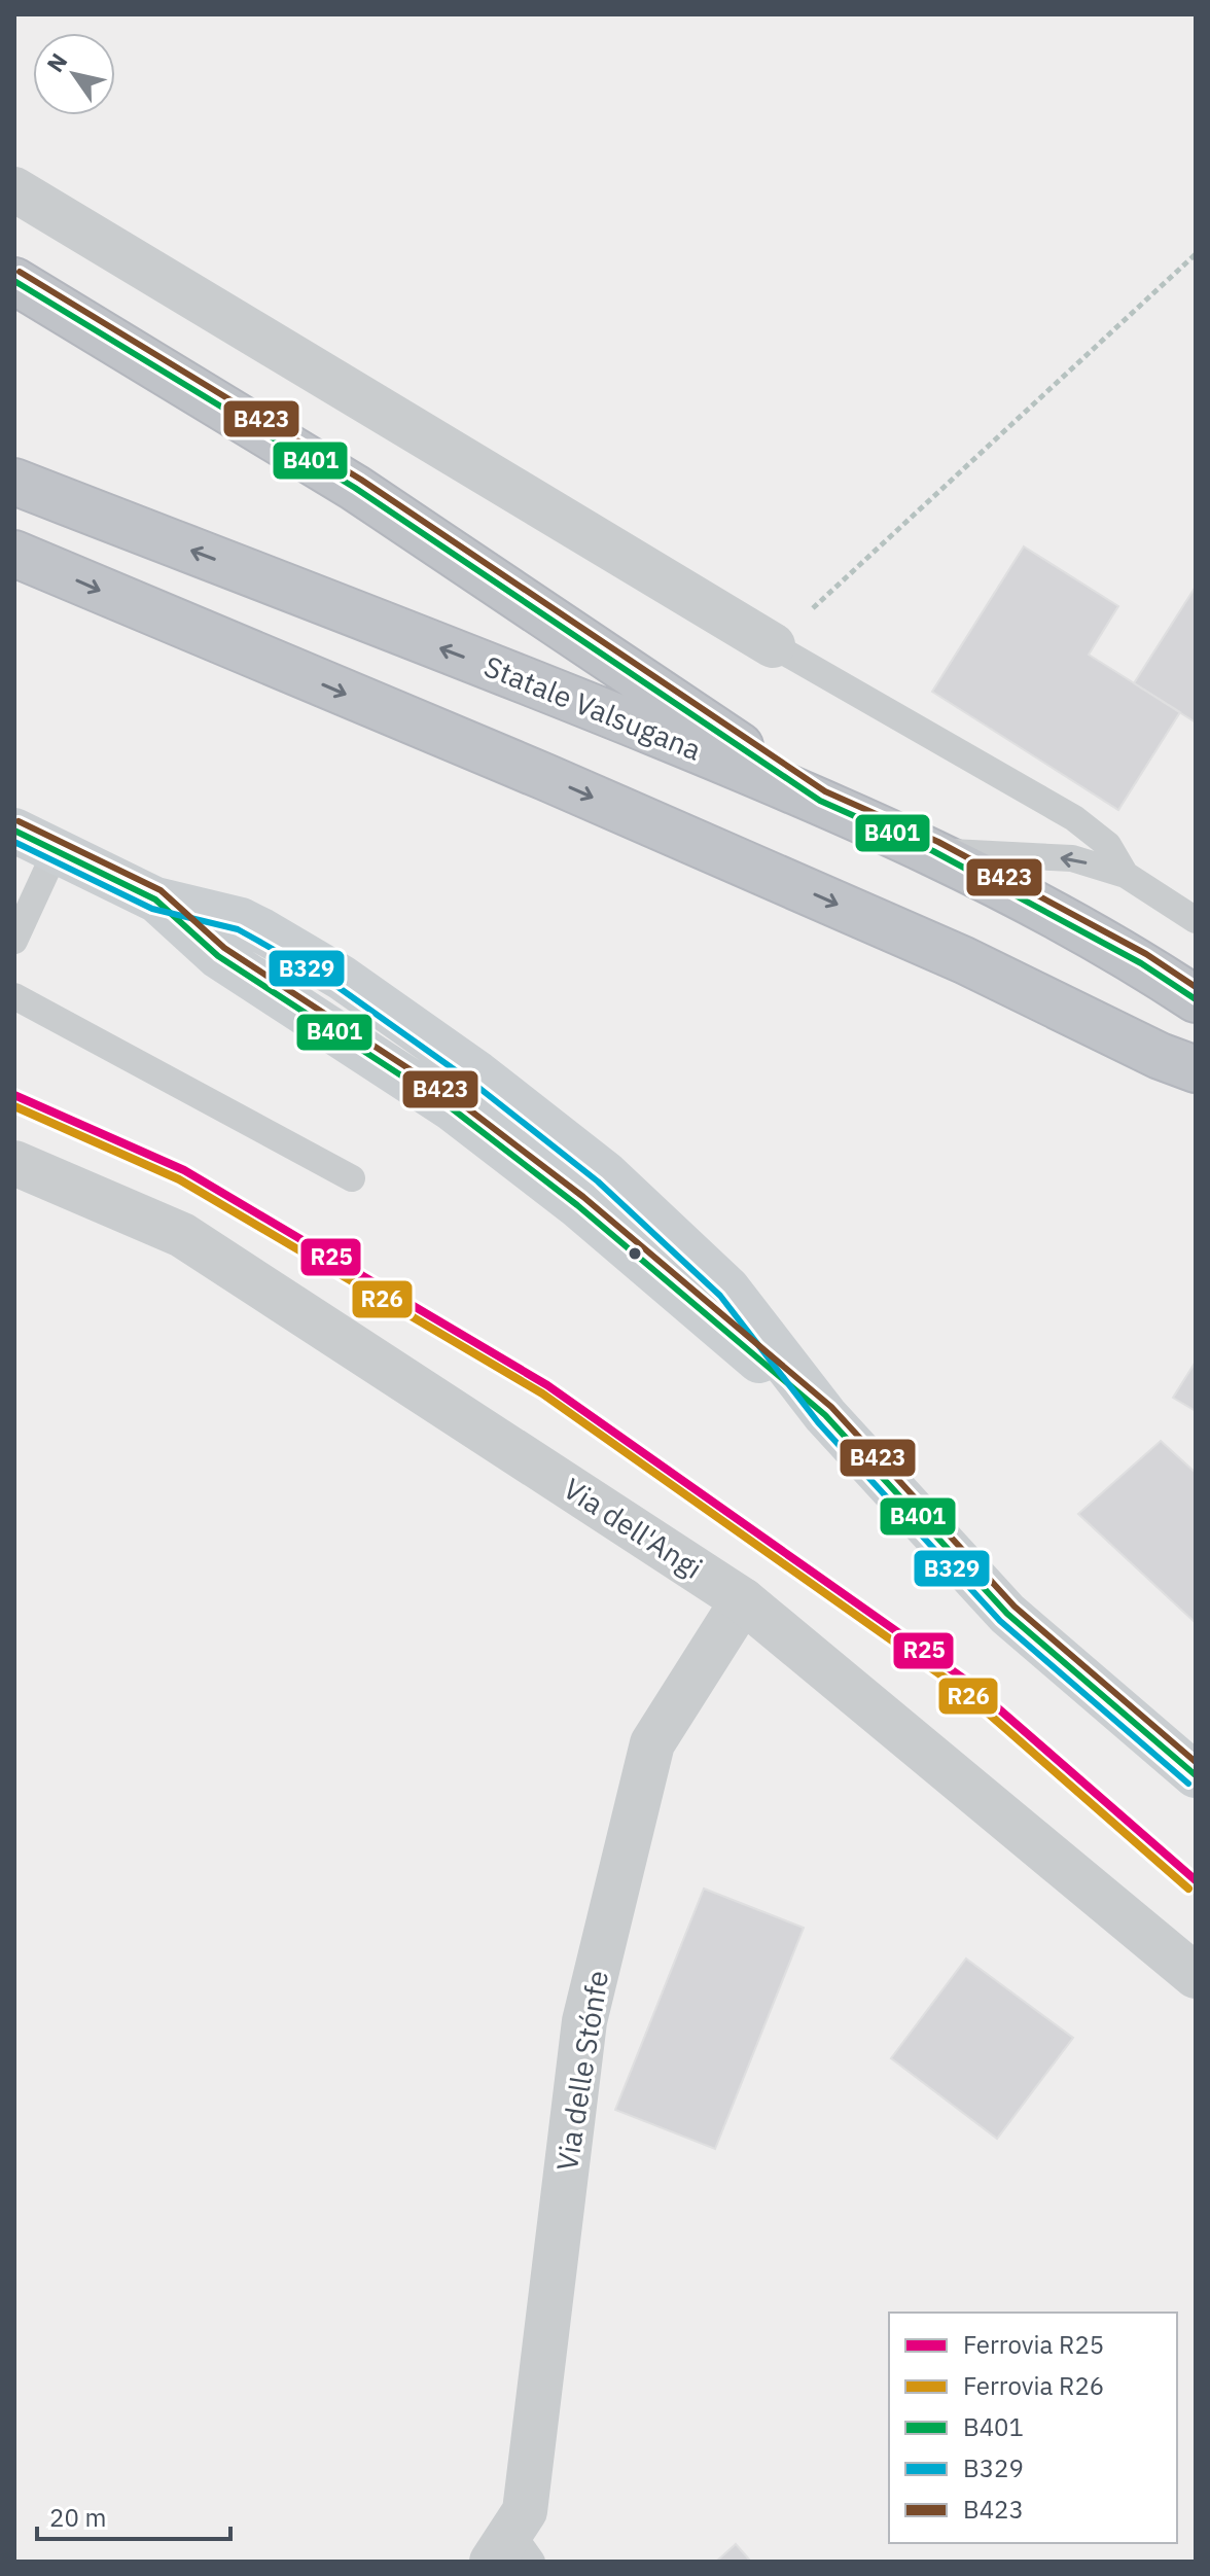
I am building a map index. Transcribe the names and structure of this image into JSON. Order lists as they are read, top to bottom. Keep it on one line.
{"streets":{"highway":["Statale Valsugana"],"street":["Via dell'Angi","Via delle Stónfe"]},"crossings":[["Via dell'Angi","Via delle Stónfe"]],"lines":["transit line B423","transit line B401","transit line B329","rail line R25","rail line R26"],"legend":["Ferrovia R25","Ferrovia R26","B401","B329","B423"],"scale_bar":"20 m","north":"top left"}
